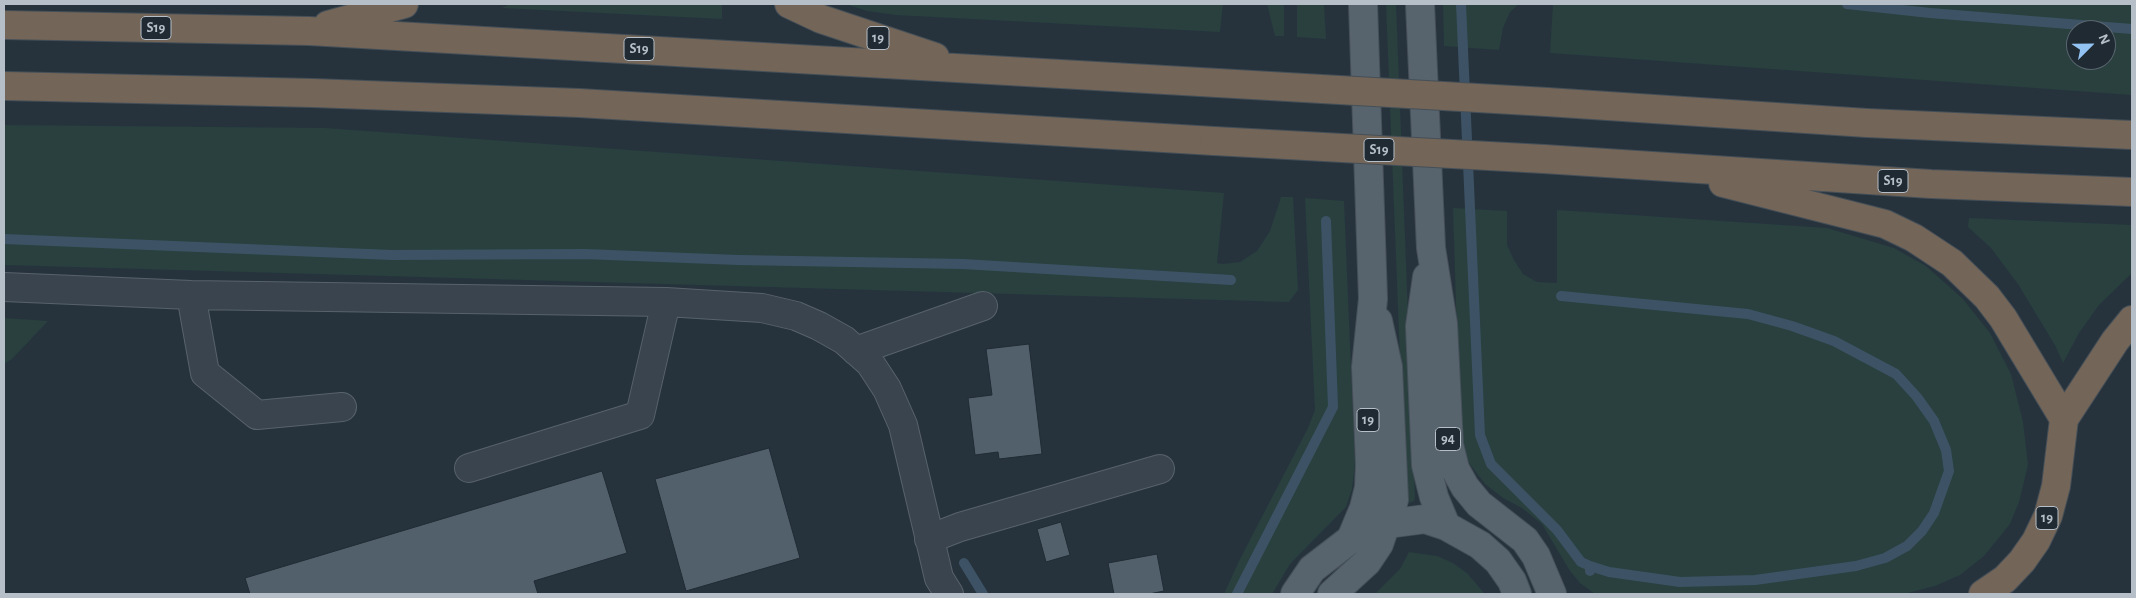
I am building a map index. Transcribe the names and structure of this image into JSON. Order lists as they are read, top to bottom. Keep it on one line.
{"streets":{"highway":["S19","19"],"main road":["94"]},"crossings":[["S19","19"]],"north":"top right"}
